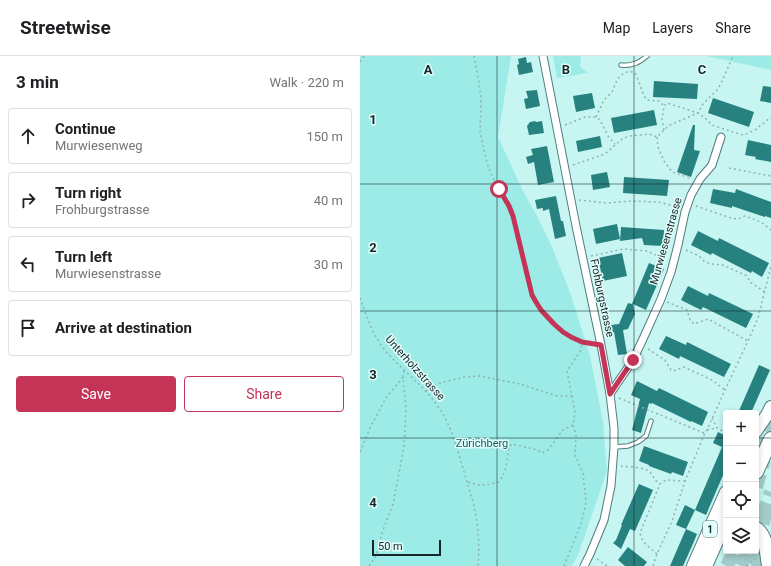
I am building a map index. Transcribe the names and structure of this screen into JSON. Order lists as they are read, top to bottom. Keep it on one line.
{"streets":{"main road":["1"],"street":["Murwiesenstrasse","Frohburgstrasse"],"path":["Unterholzstrasse"]},"crossings":[["Murwiesenstrasse","Frohburgstrasse"]],"parks":["Zürichberg"],"scale_bar":"50 m","page":{"header":"Streetwise","nav":["Map","Layers","Share"],"heading":["3 min","Walk · 220 m"],"list":[["Continue","Murwiesenweg","150 m"],["Turn right","Frohburgstrasse","40 m"],["Turn left","Murwiesenstrasse","30 m"],"Arrive at destination"],"buttons":["Save","Share"],"map_buttons":["+","−"],"scale":"50 m"},"grid":{"columns":["A","B","C"],"rows":["1","2","3","4"]}}
